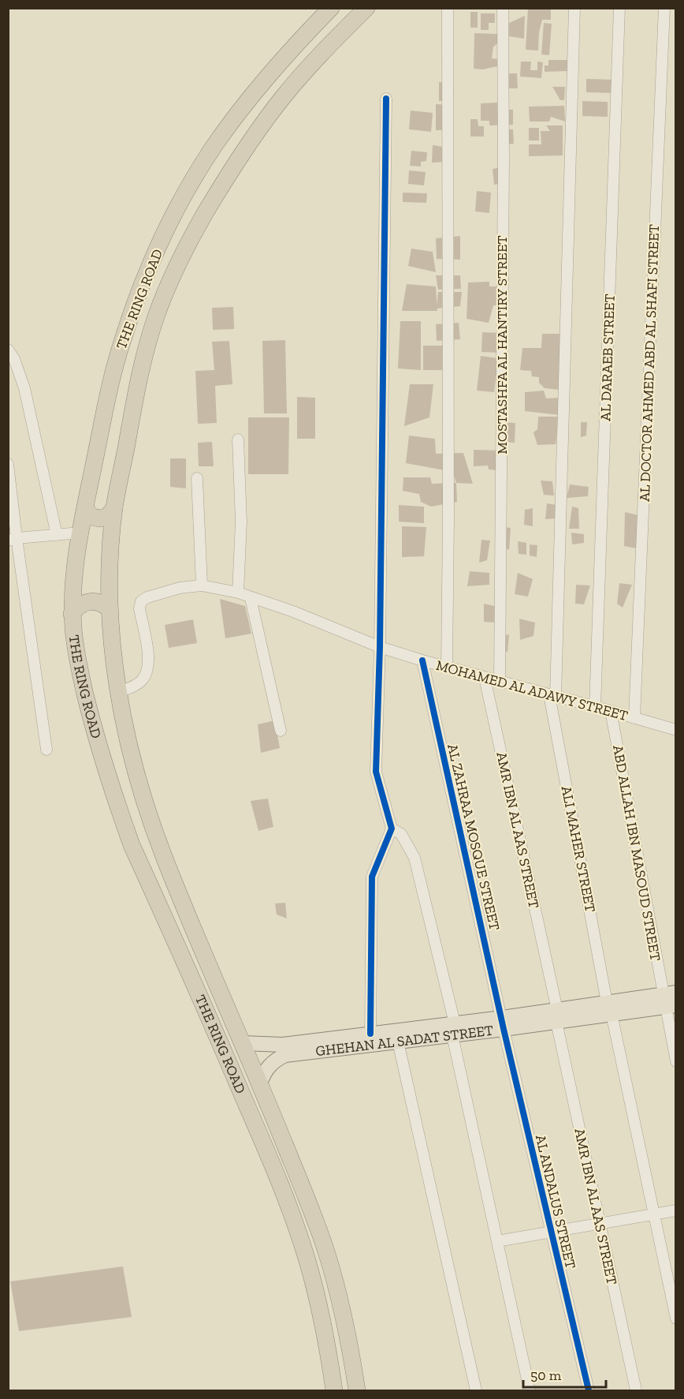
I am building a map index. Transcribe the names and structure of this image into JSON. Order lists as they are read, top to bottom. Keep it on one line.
{"streets":{"highway":["THE RING ROAD"],"main road":["GHEHAN AL SADAT STREET"],"street":["MOSTASHFA AL HANTIRY STREET","AL DARAEB STREET","AL DOCTOR AHMED ABD AL SHAFI STREET","MOHAMED AL ADAWY STREET","AMR IBN AL AAS STREET","AL ZAHRAA MOSQUE STREET","ALI MAHER STREET","ABD ALLAH IBN MASOUD STREET","AL ANDALUS STREET"]},"crossings":[["THE RING ROAD","MOHAMED AL ADAWY STREET"],["THE RING ROAD","GHEHAN AL SADAT STREET"],["MOSTASHFA AL HANTIRY STREET","MOHAMED AL ADAWY STREET"],["AL DARAEB STREET","MOHAMED AL ADAWY STREET"],["AL DOCTOR AHMED ABD AL SHAFI STREET","MOHAMED AL ADAWY STREET"],["MOHAMED AL ADAWY STREET","AMR IBN AL AAS STREET"],["MOHAMED AL ADAWY STREET","AL ZAHRAA MOSQUE STREET"],["MOHAMED AL ADAWY STREET","ALI MAHER STREET"],["MOHAMED AL ADAWY STREET","ABD ALLAH IBN MASOUD STREET"],["AMR IBN AL AAS STREET","GHEHAN AL SADAT STREET"],["AL ZAHRAA MOSQUE STREET","GHEHAN AL SADAT STREET"],["AL ZAHRAA MOSQUE STREET","AL ANDALUS STREET"],["ALI MAHER STREET","GHEHAN AL SADAT STREET"],["ABD ALLAH IBN MASOUD STREET","GHEHAN AL SADAT STREET"],["GHEHAN AL SADAT STREET","AL ANDALUS STREET"]],"scale_bar":"50 m"}
